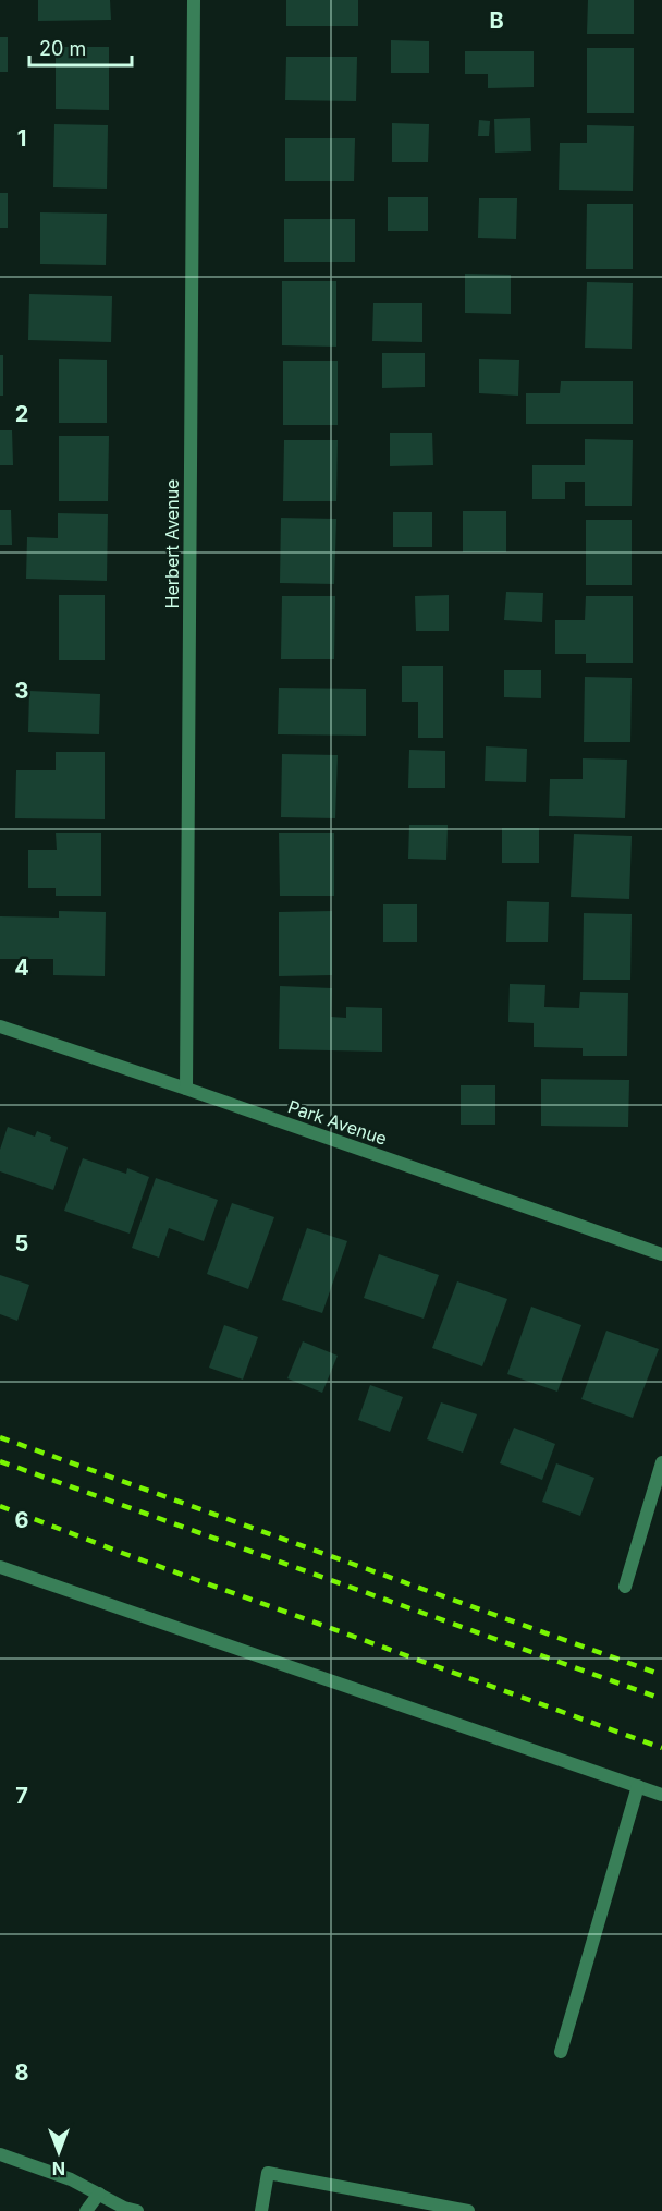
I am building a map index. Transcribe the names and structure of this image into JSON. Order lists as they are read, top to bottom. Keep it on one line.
{"streets":{"street":["Herbert Avenue","Park Avenue"]},"crossings":[["Herbert Avenue","Park Avenue"]],"scale_bar":"20 m","north":"bottom","grid":{"columns":["B"],"rows":["1","2","3","4","5","6","7","8"]}}
